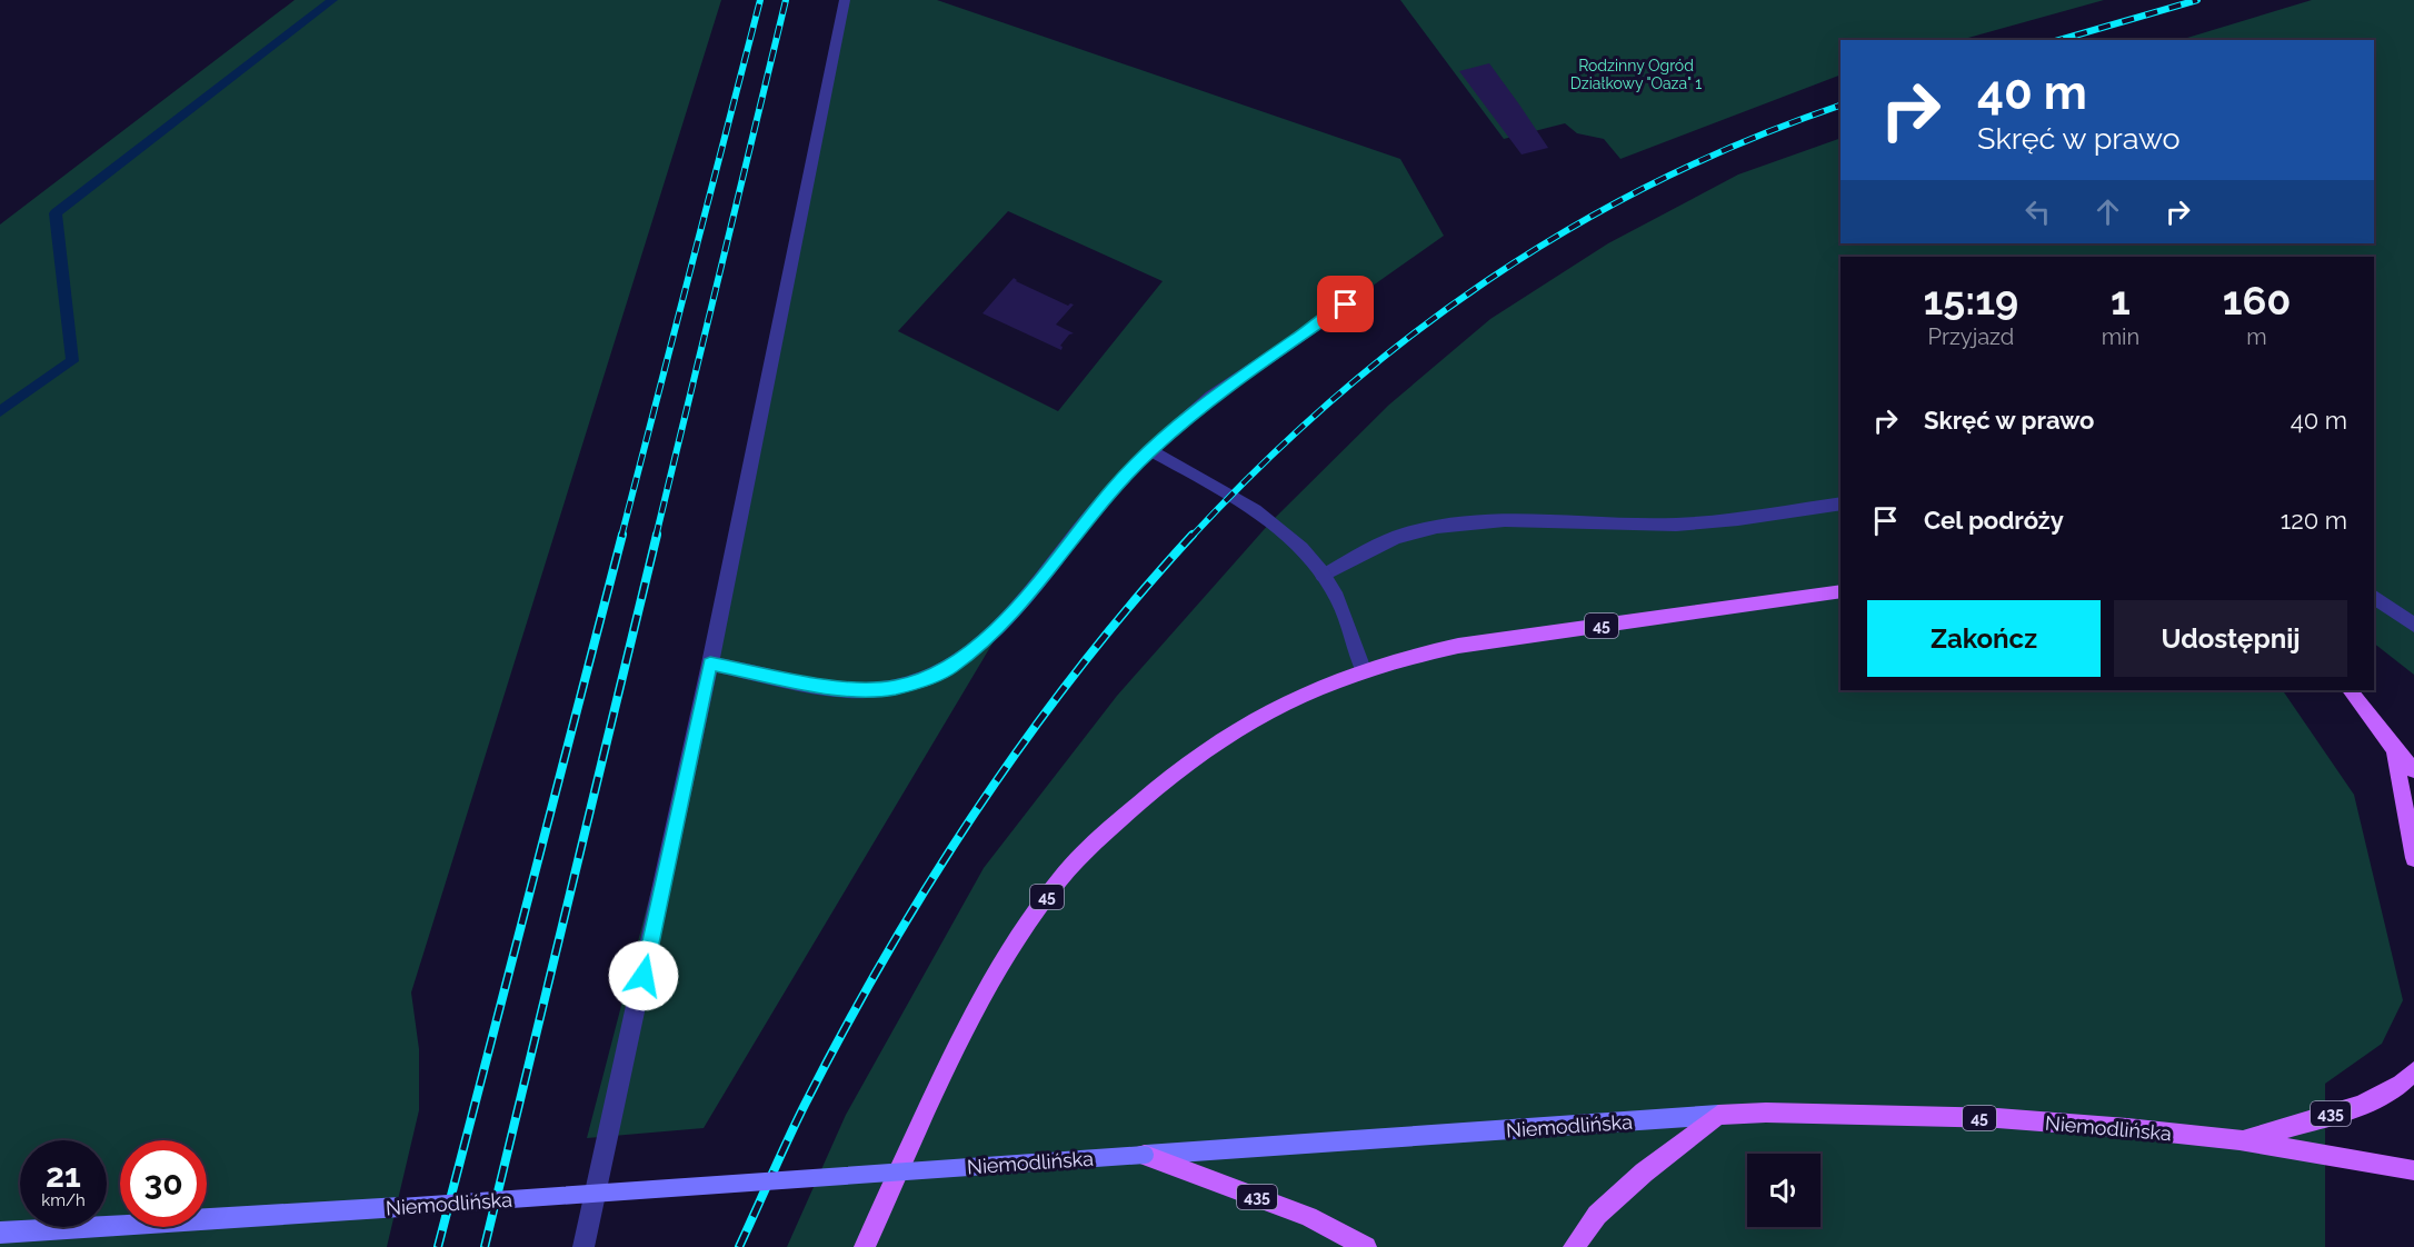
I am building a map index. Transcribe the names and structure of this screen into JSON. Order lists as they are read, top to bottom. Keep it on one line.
{"streets":{"main road":["45","435","Niemodlińska"]},"crossings":[["45","435"],["45","Niemodlińska"],["435","Niemodlińska"]],"parks":["Rodzinny Ogród Działkowy \"Oaza\" 1"],"page":{"turn":["40 m","Skręć w prawo"],"eta":["15:19","Przyjazd","1","min","160","m"],"list":[{"name":"Skręć w prawo","value":"40 m"},{"name":"Cel podróży","value":"120 m"}],"buttons":["Zakończ","Udostępnij"],"speed":"21 km/h","limit":"30"}}
